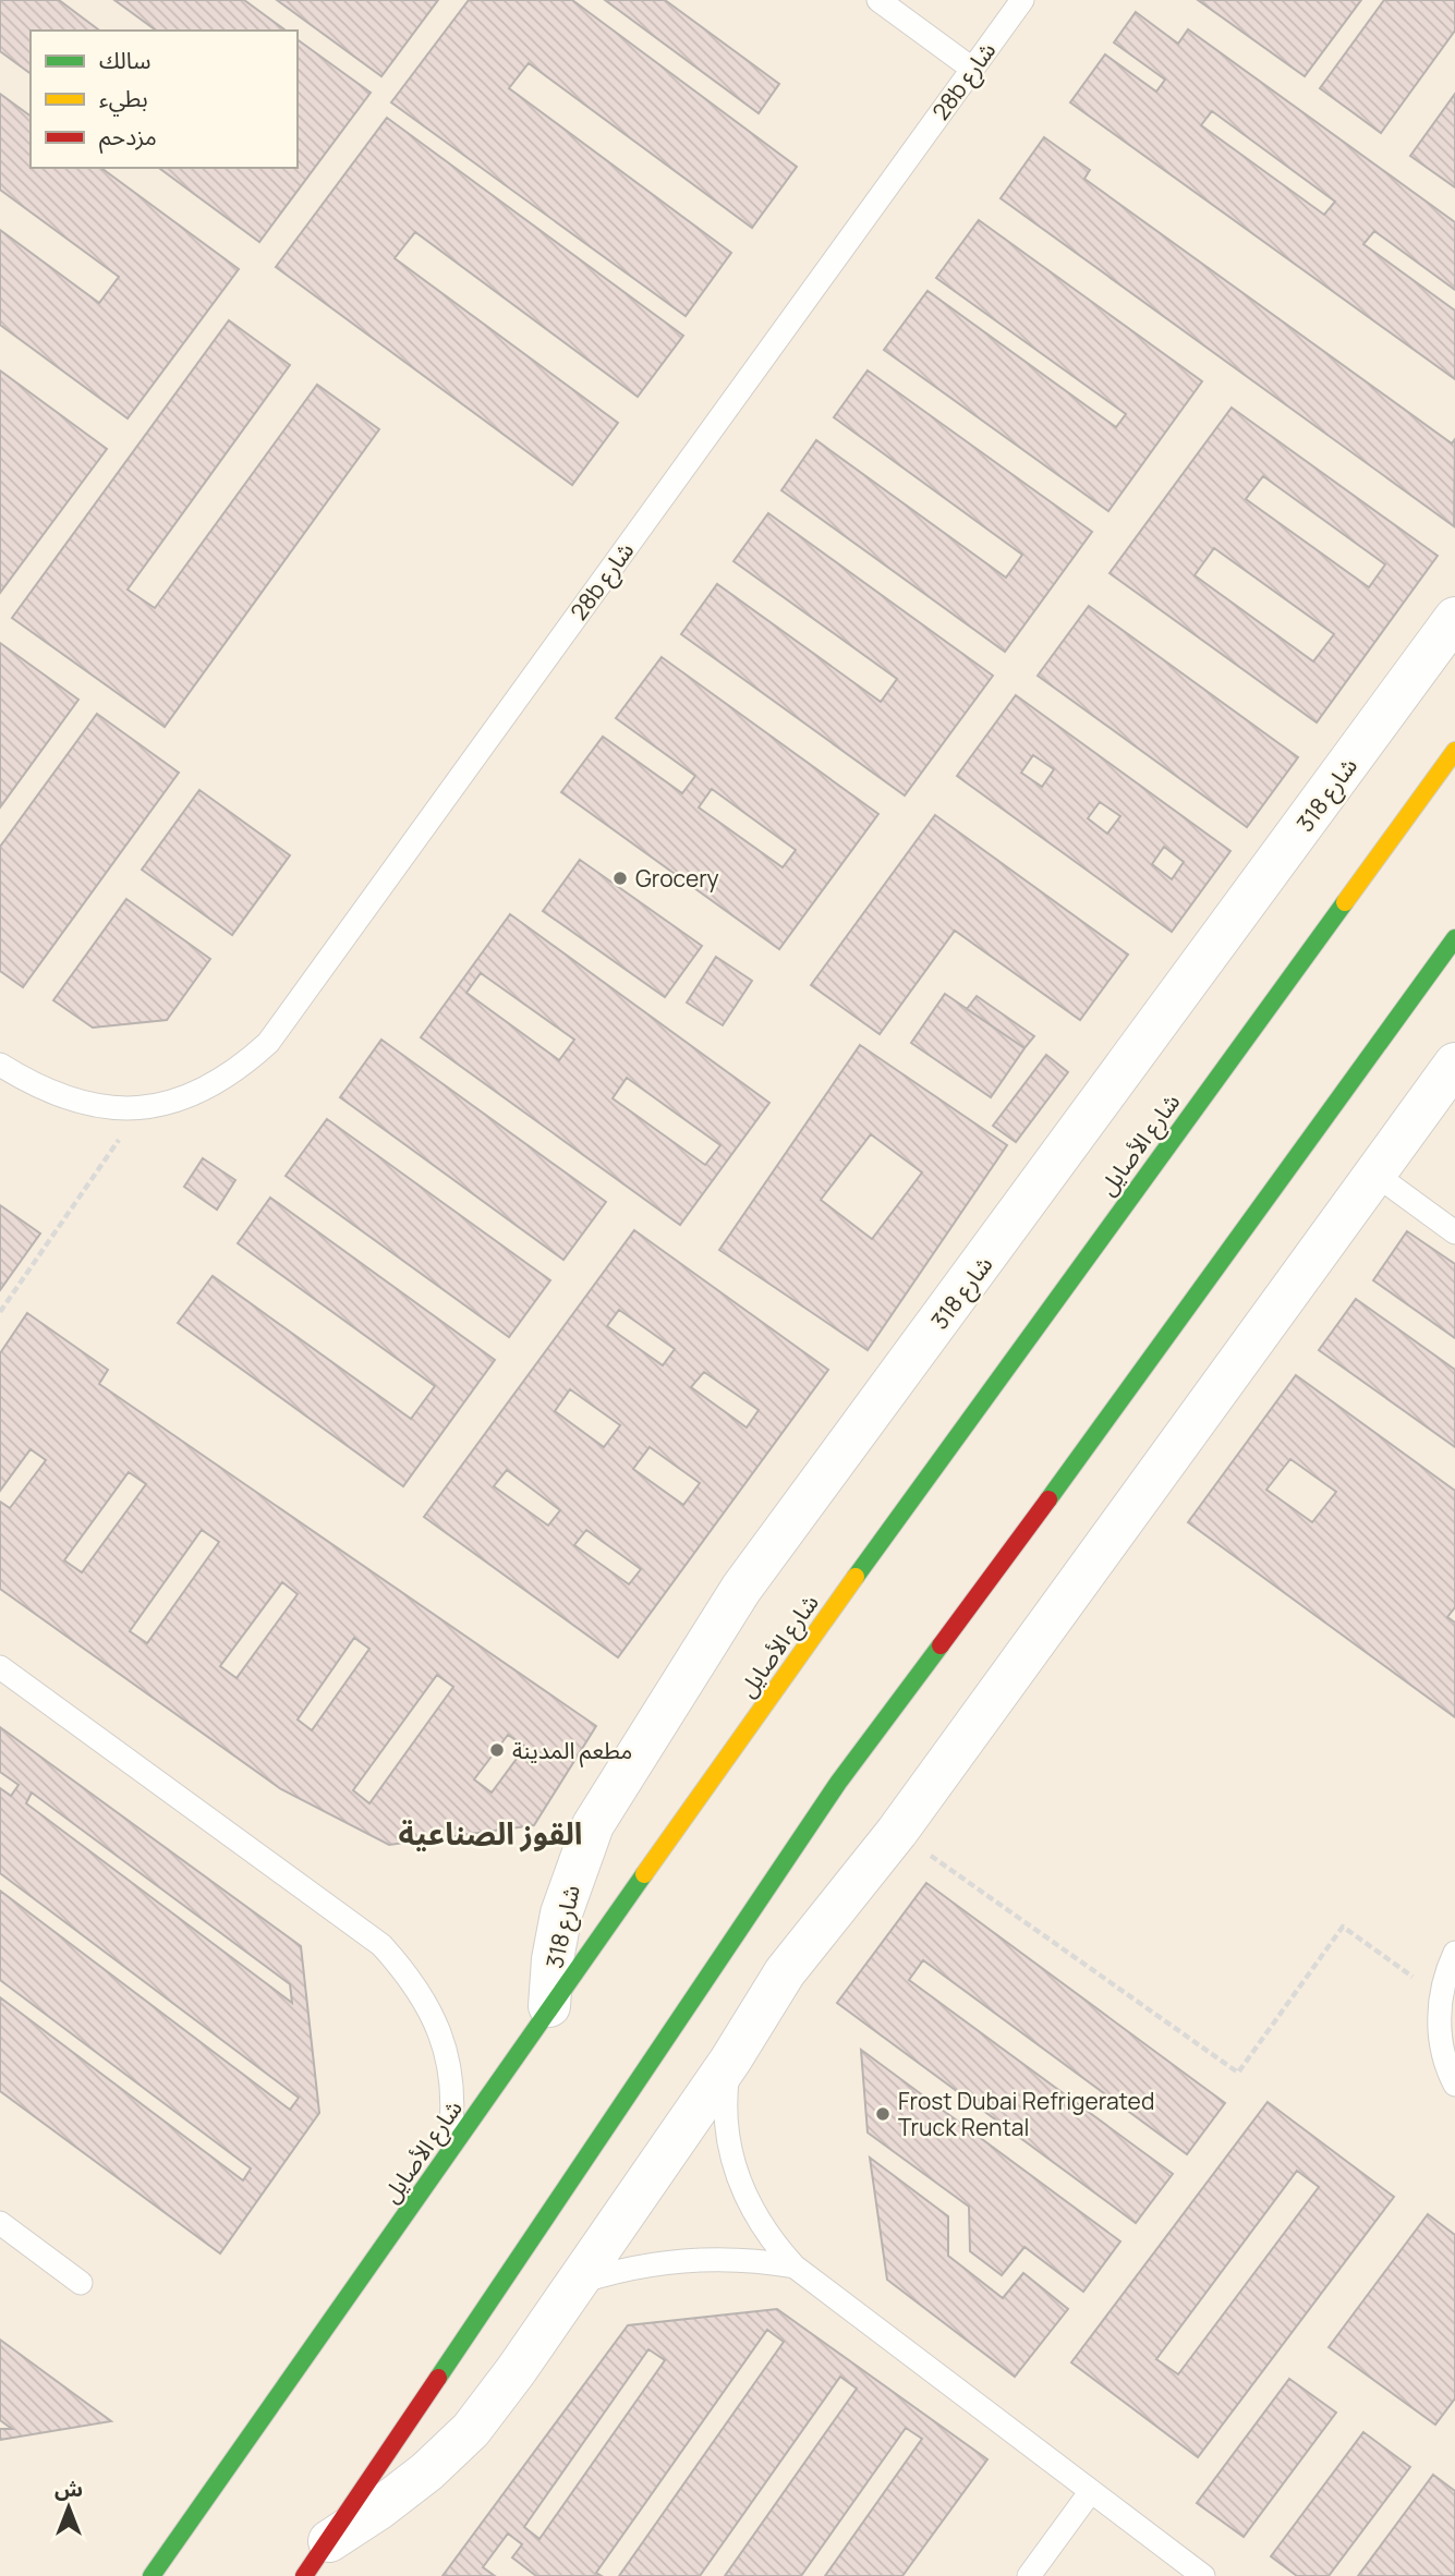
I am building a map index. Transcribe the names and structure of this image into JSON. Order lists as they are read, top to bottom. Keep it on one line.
{"streets":{"main road":["شارع الأصايل"],"street":["شارع 318"],"lane":["28b شارع"]},"crossings":[["شارع 318","شارع الأصايل"]],"districts":["القوز الصناعية"],"places":["Grocery","مطعم المدينة","Frost Dubai Refrigerated Truck Rental"],"legend":["سالك","بطيء","مزدحم"],"north":"top"}
